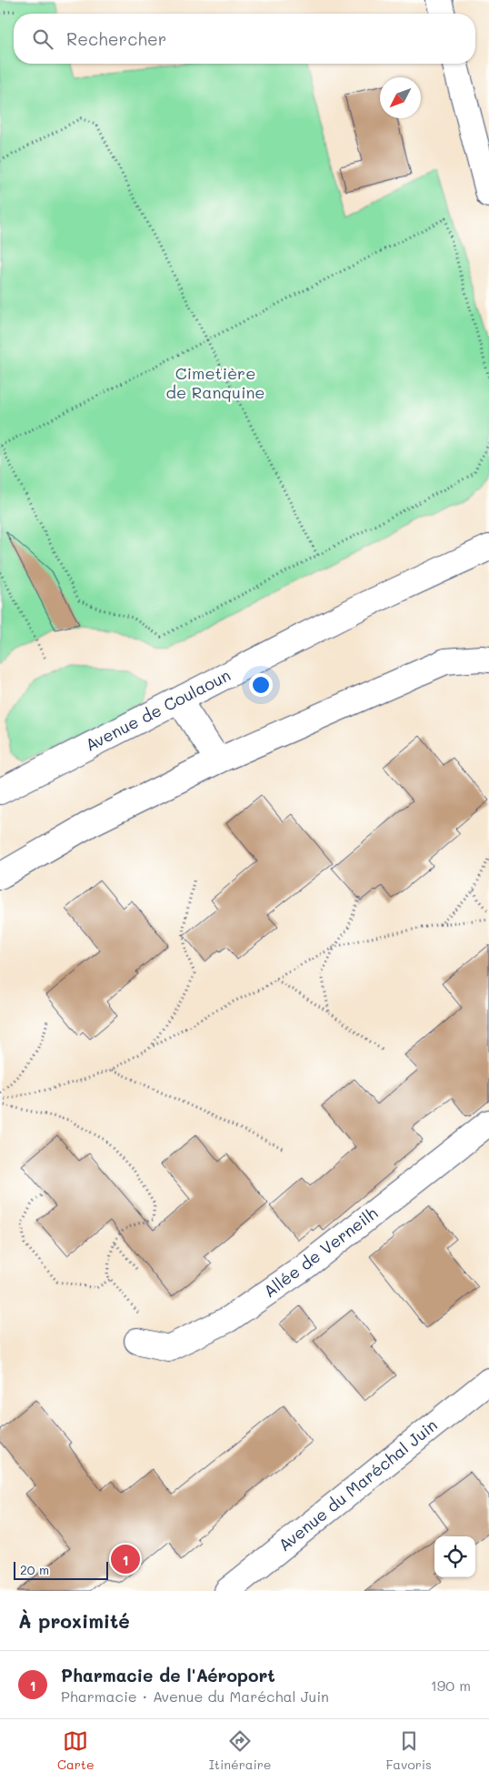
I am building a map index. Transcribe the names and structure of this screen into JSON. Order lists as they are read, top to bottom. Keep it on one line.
{"streets":{"street":["Avenue de Coulaoun","Allée de Verneilh","Avenue du Maréchal Juin"]},"parks":["Cimetière de Ranquine"],"scale_bar":"20 m","north":"bottom left","page":{"search":"Rechercher","pins":"1","scale":"20 m","heading":"À proximité","list":[{"mark":"1","name":"Pharmacie de l'Aéroport","note":"Pharmacie · Avenue du Maréchal Juin","value":"190 m"}],"nav":["Carte","Itinéraire","Favoris"]}}
